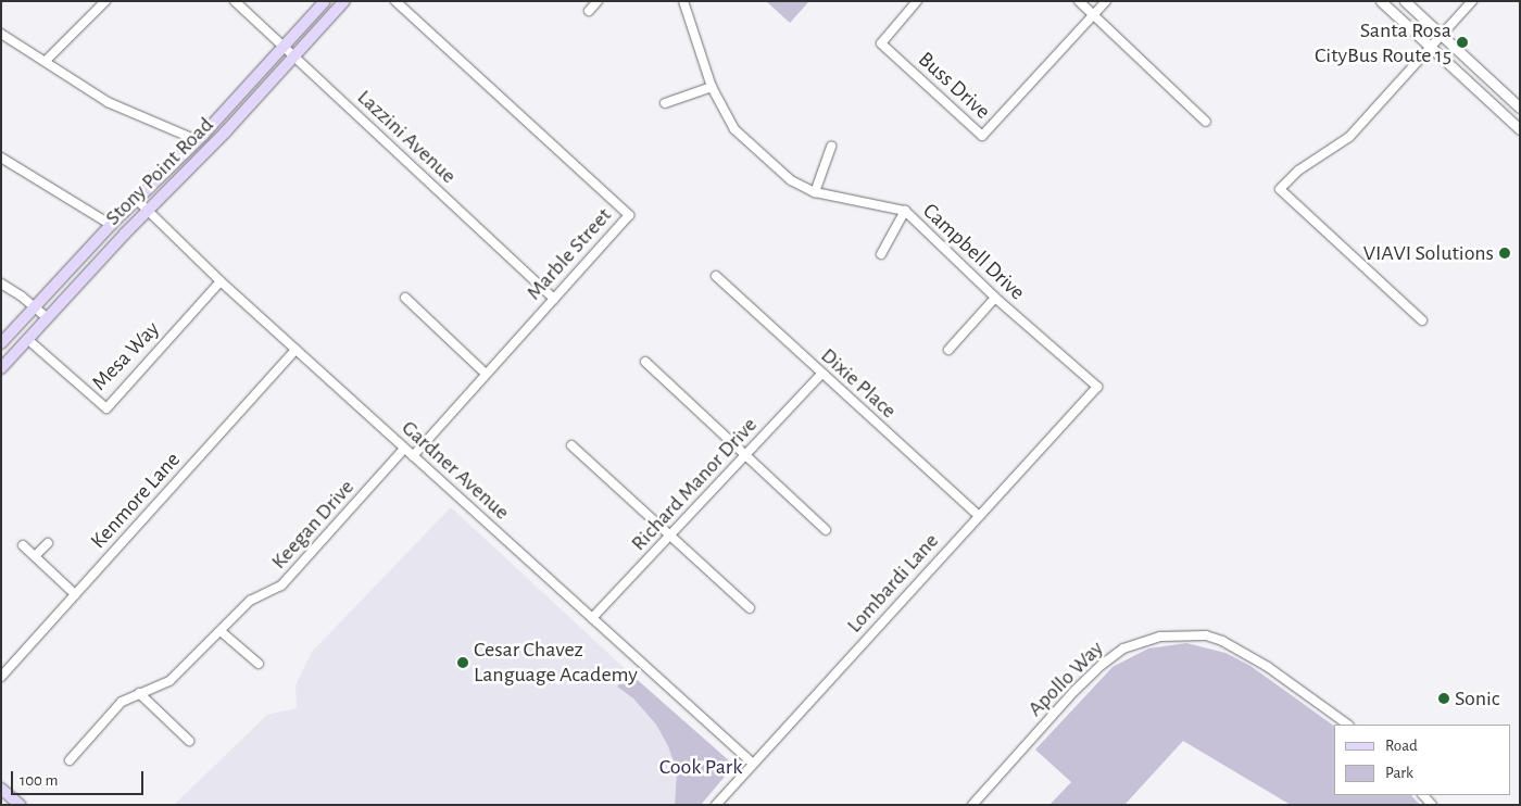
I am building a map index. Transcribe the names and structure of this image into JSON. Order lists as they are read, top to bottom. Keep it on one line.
{"streets":{"main road":["Stony Point Road"],"street":["Buss Drive","Lazzini Avenue","Campbell Drive","Marble Street","Mesa Way","Dixie Place","Gardner Avenue","Richard Manor Drive","Kenmore Lane","Keegan Drive","Lombardi Lane","Apollo Way"]},"crossings":[["Lazzini Avenue","Stony Point Road"],["Lazzini Avenue","Marble Street"],["Stony Point Road","Mesa Way"],["Stony Point Road","Gardner Avenue"],["Campbell Drive","Lombardi Lane"],["Marble Street","Gardner Avenue"],["Mesa Way","Gardner Avenue"],["Dixie Place","Richard Manor Drive"],["Dixie Place","Lombardi Lane"],["Gardner Avenue","Richard Manor Drive"],["Gardner Avenue","Kenmore Lane"],["Gardner Avenue","Keegan Drive"],["Gardner Avenue","Lombardi Lane"]],"parks":["Cook Park"],"places":["Santa Rosa CityBus Route 15","VIAVI Solutions","Cesar Chavez Language Academy","Sonic"],"legend":["Road","Park"],"scale_bar":"100 m"}
